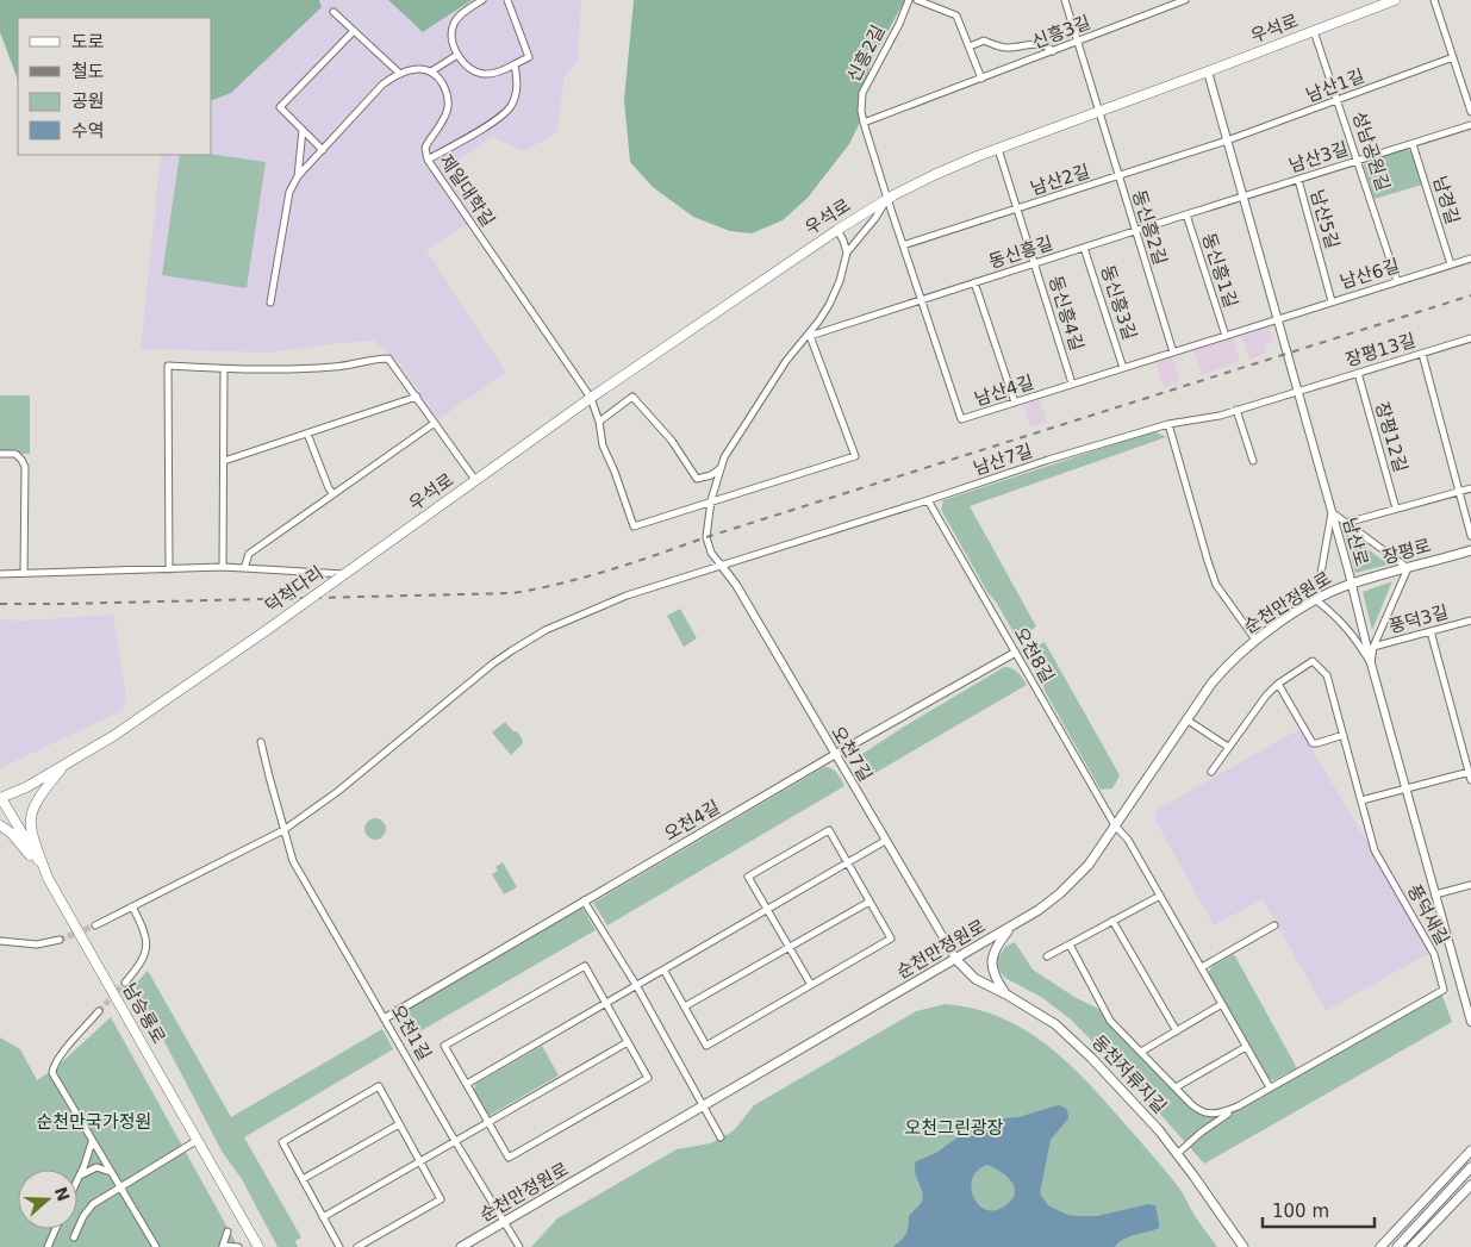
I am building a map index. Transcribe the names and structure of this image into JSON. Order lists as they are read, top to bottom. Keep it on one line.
{"streets":{"main road":["우석로","장평로","덕척다리","순천만정원로","남승룡로","동천저류지길"],"street":["신흥3길","신흥2길","남산1길","성남공원길","남산3길","남산2길","제일대학길","남경길","남산5길","동신흥2길","동신흥길","동신흥1길","남산6길","동신흥3길","동신흥4길","장평13길","남산4길","장평12길","남산7길","남산로","풍덕3길","오천8길","오천7길","오천4길","풍덕새길","오천1길"]},"crossings":[["우석로","성남공원길"],["우석로","제일대학길"],["우석로","동신흥2길"],["우석로","동신흥4길"],["우석로","남산4길"],["우석로","남산로"],["우석로","덕척다리"],["신흥3길","신흥2길"],["신흥3길","동신흥2길"],["남산1길","성남공원길"],["남산1길","남산2길"],["남산1길","남산로"],["성남공원길","남산3길"],["성남공원길","남산6길"],["남산3길","남경길"],["남산3길","남산5길"],["남산3길","동신흥길"],["남산3길","남산로"],["남산2길","동신흥2길"],["남산2길","동신흥4길"],["남산2길","남산4길"],["남산2길","남산로"],["남경길","남산6길"],["남산5길","남산6길"],["동신흥2길","동신흥길"],["동신흥2길","남산4길"],["동신흥길","동신흥1길"],["동신흥길","동신흥3길"],["동신흥길","동신흥4길"],["동신흥길","남산4길"],["동신흥길","남산로"],["동신흥1길","남산4길"],["남산6길","남산4길"],["남산6길","남산로"],["동신흥3길","남산4길"],["동신흥4길","남산4길"],["장평13길","장평12길"],["장평13길","남산7길"],["장평13길","남산로"],["남산4길","남산로"],["남산7길","남산로"],["남산7길","오천8길"],["남산7길","오천7길"],["남산7길","오천1길"],["남산로","장평로"],["남산로","순천만정원로"],["장평로","순천만정원로"],["순천만정원로","오천8길"],["순천만정원로","오천7길"],["순천만정원로","오천1길"],["순천만정원로","동천저류지길"],["오천8길","오천4길"],["오천7길","오천4길"],["오천7길","동천저류지길"],["오천4길","오천1길"]],"parks":["순천만국가정원","오천그린광장"],"legend":["도로","철도","공원","수역"],"scale_bar":"100 m","north":"right"}
